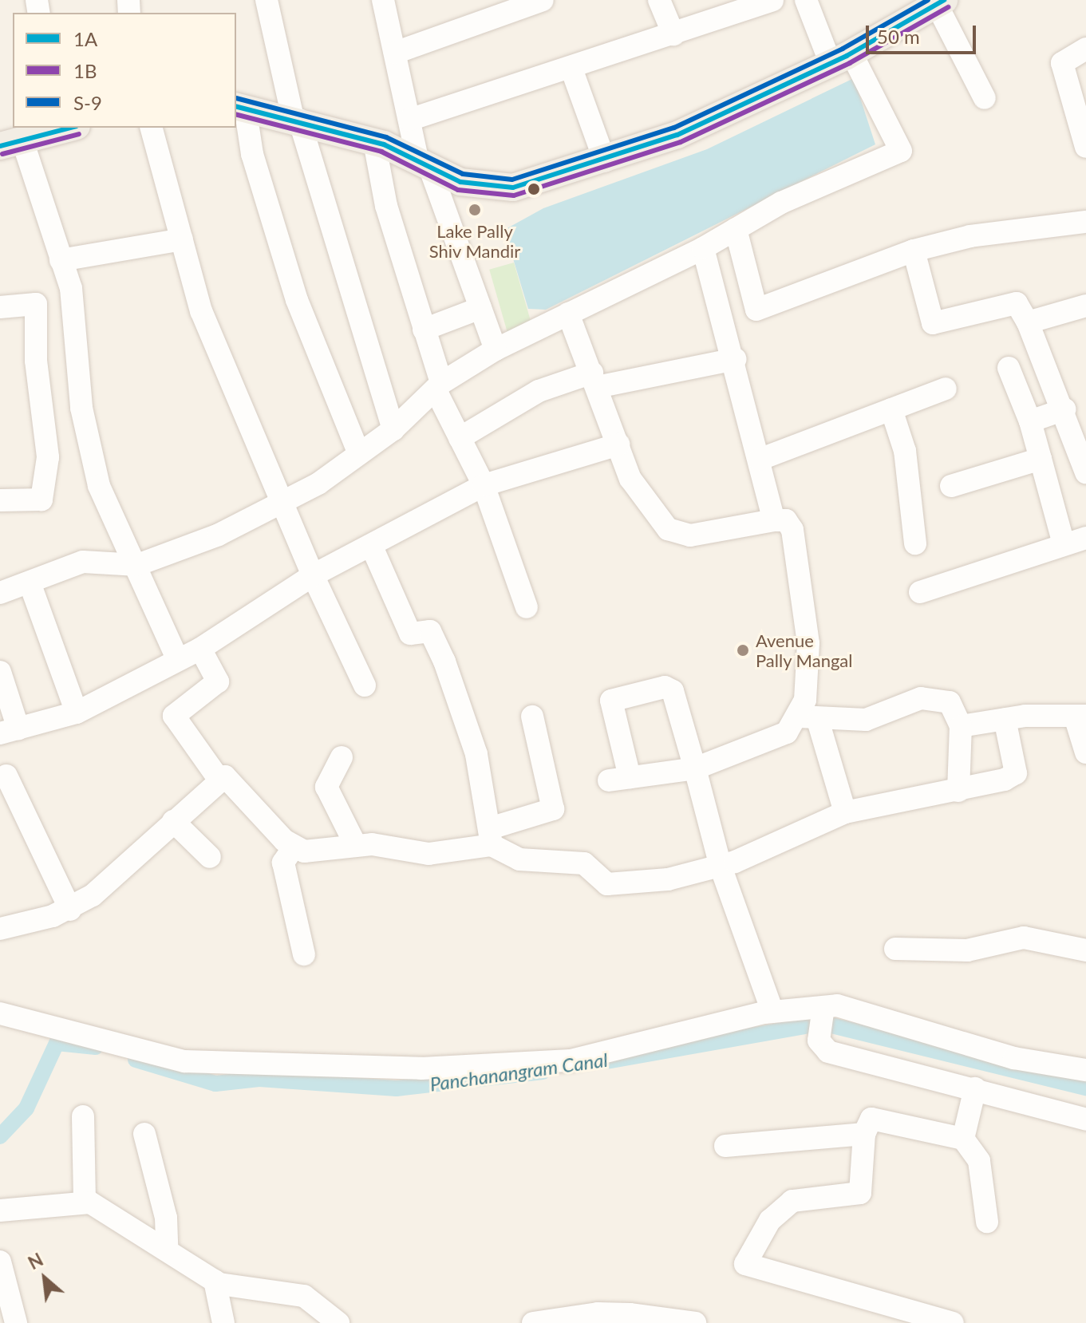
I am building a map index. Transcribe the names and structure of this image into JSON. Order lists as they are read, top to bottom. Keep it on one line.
{"water":["Panchanangram Canal"],"places":["Lake Pally Shiv Mandir","Avenue Pally Mangal"],"lines":["transit line 1A","transit line S-9","transit line 1B"],"legend":["1A","1B","S-9"],"scale_bar":"50 m","north":"top left"}
